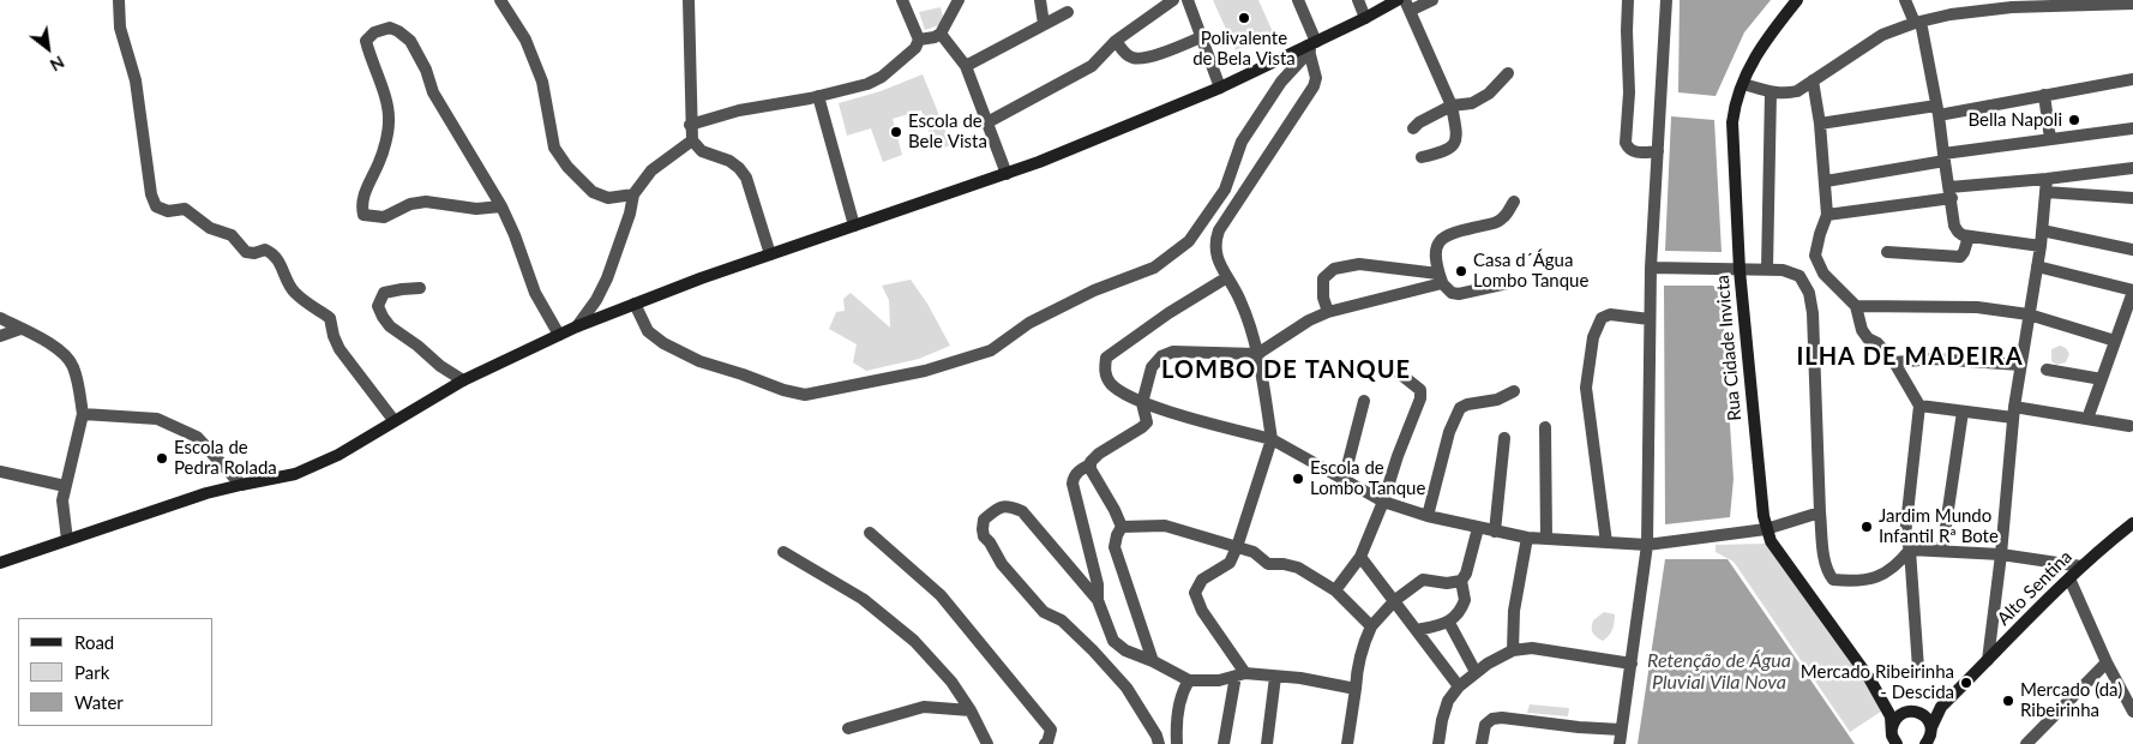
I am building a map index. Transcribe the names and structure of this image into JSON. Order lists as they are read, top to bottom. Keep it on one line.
{"streets":{"main road":["Rua Cidade Invicta","Alto Sentina"]},"crossings":[["Rua Cidade Invicta","Alto Sentina"]],"districts":["ILHA DE MADEIRA","LOMBO DE TANQUE"],"water":["Retenção de Água Pluvial Vila Nova"],"places":["Polivalente de Bela Vista","Bella Napoli","Escola de Bele Vista","Casa d´Água Lombo Tanque","Escola de Pedra Rolada","Escola de Lombo Tanque","Jardim Mundo Infantil Rª Bote","Mercado Ribeirinha - Descida","Mercado (da) Ribeirinha"],"legend":["Road","Park","Water"],"north":"bottom right"}
